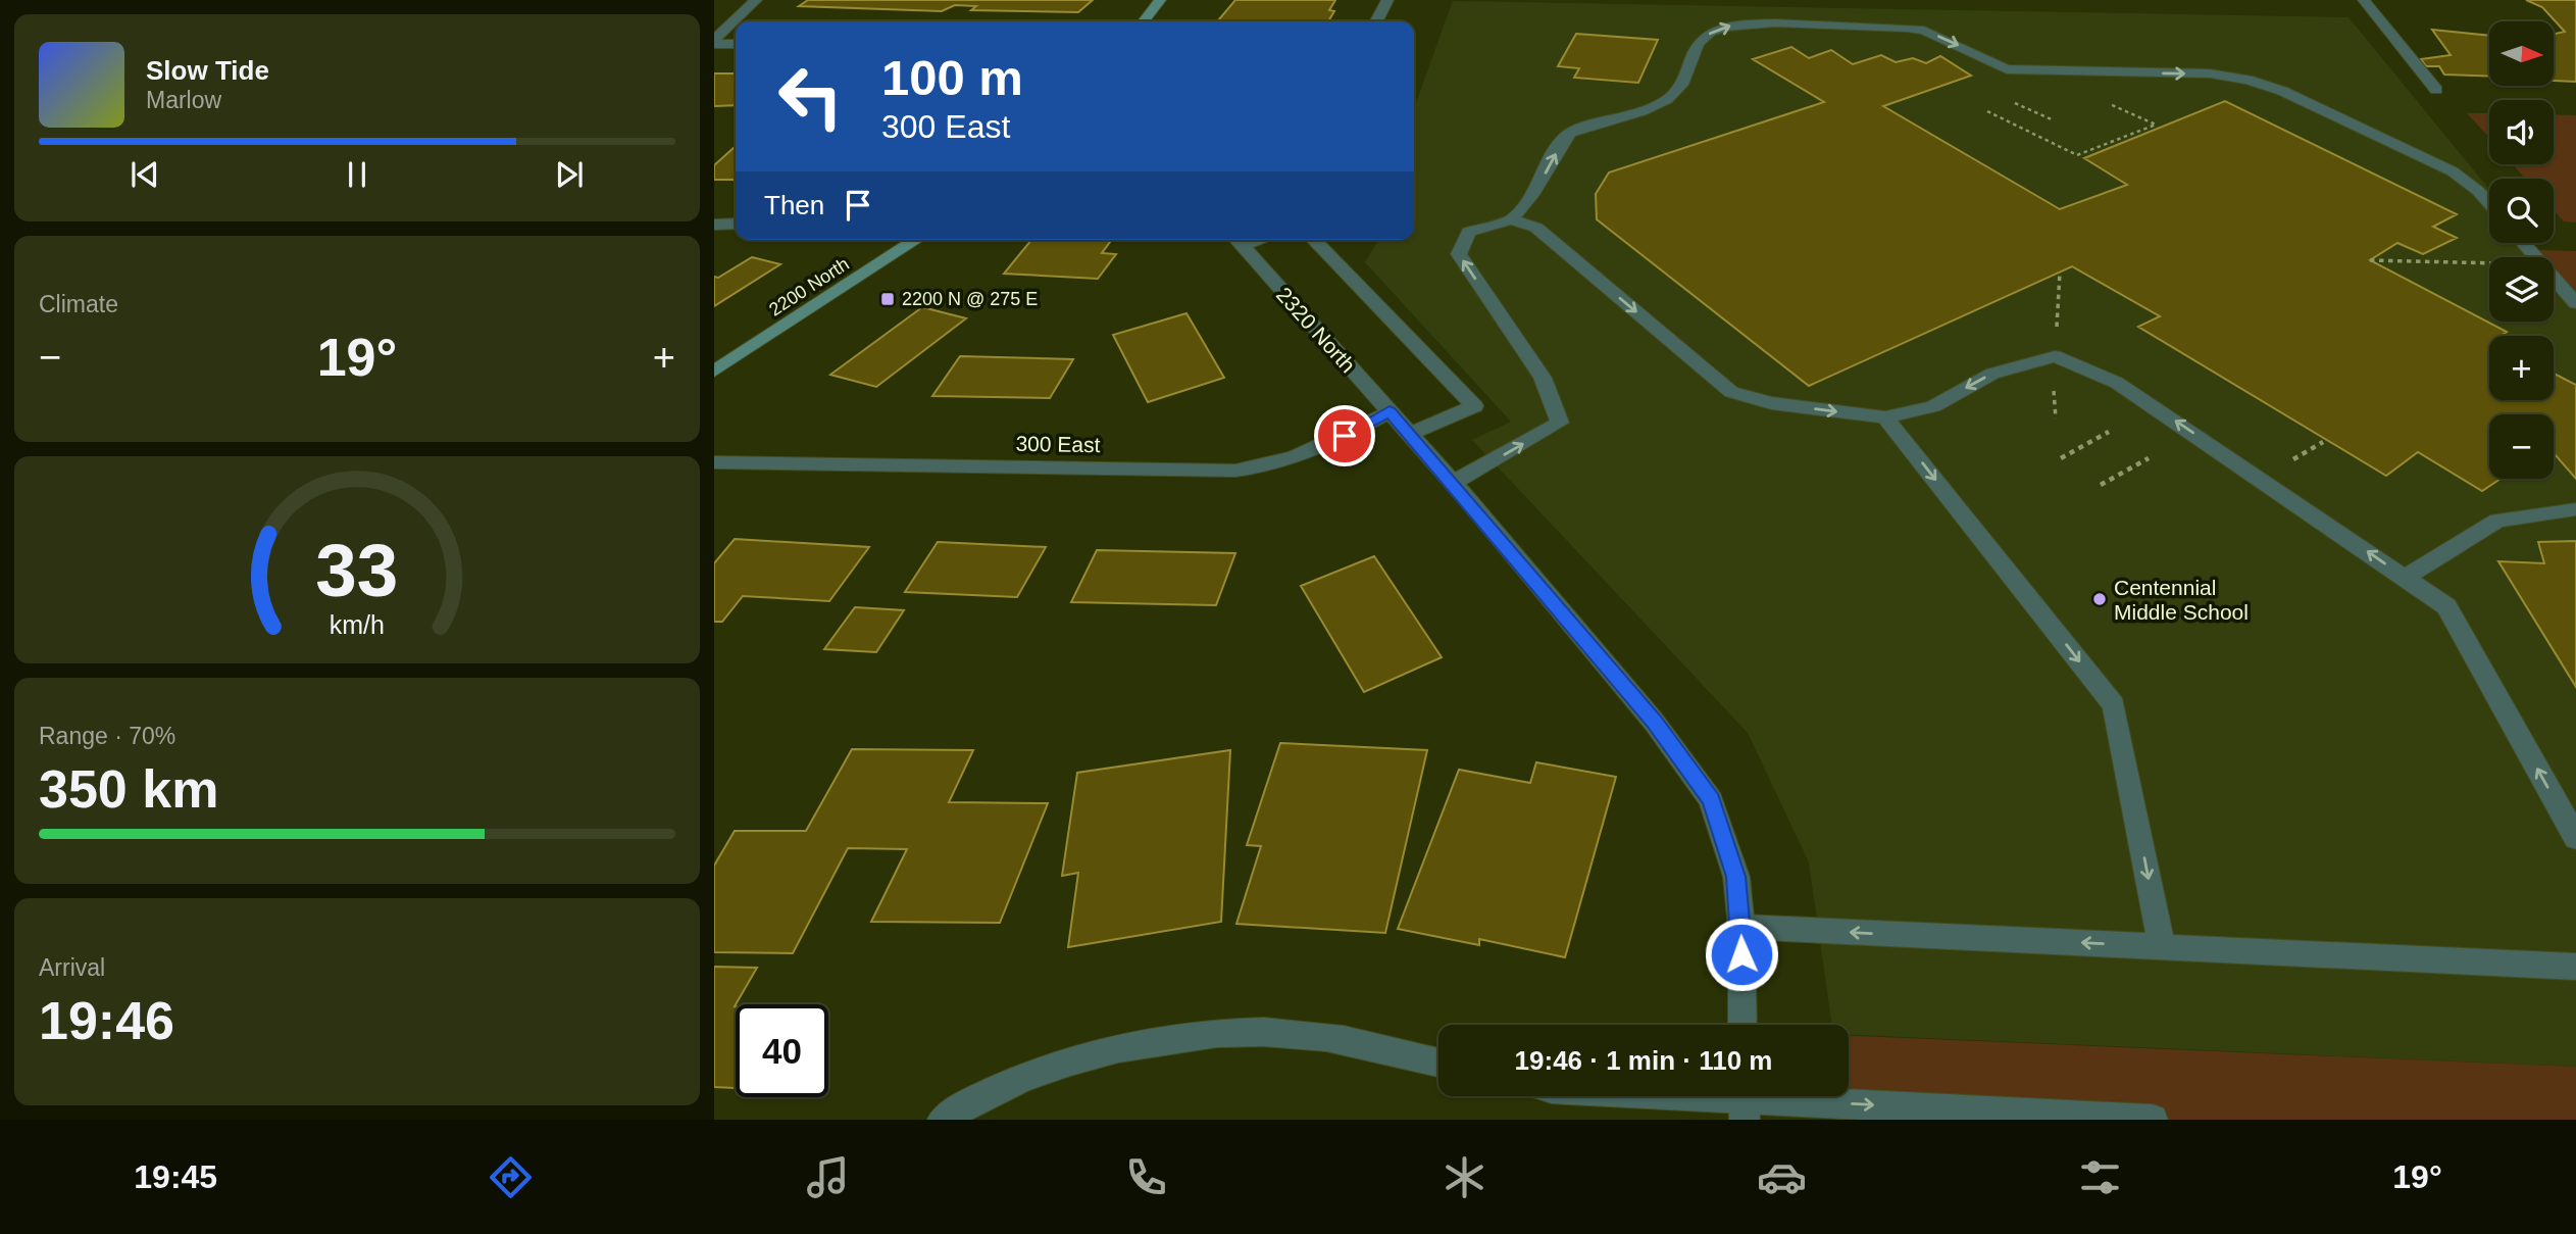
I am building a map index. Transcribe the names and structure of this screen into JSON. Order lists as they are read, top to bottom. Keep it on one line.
{"streets":{"main road":["2200 North"],"street":["2320 North","300 East"]},"crossings":[["2320 North","300 East"]],"places":{"transit":["2200 N @ 275 E"],"other":["Centennial Middle School"]},"north":"right","page":{"map_buttons":["+","−"],"turn":["100 m","300 East"],"song":["Slow Tide","Marlow"],"then":"Then","tile":["Climate",["Range · 70%","350 km"],["Arrival","19:46"]],"heat":["−","19°","+"],"limit":"40","trip":"19:46 · 1 min · 110 m","tabs":["19:45","19°"],"gauge":["33","km/h"]}}
